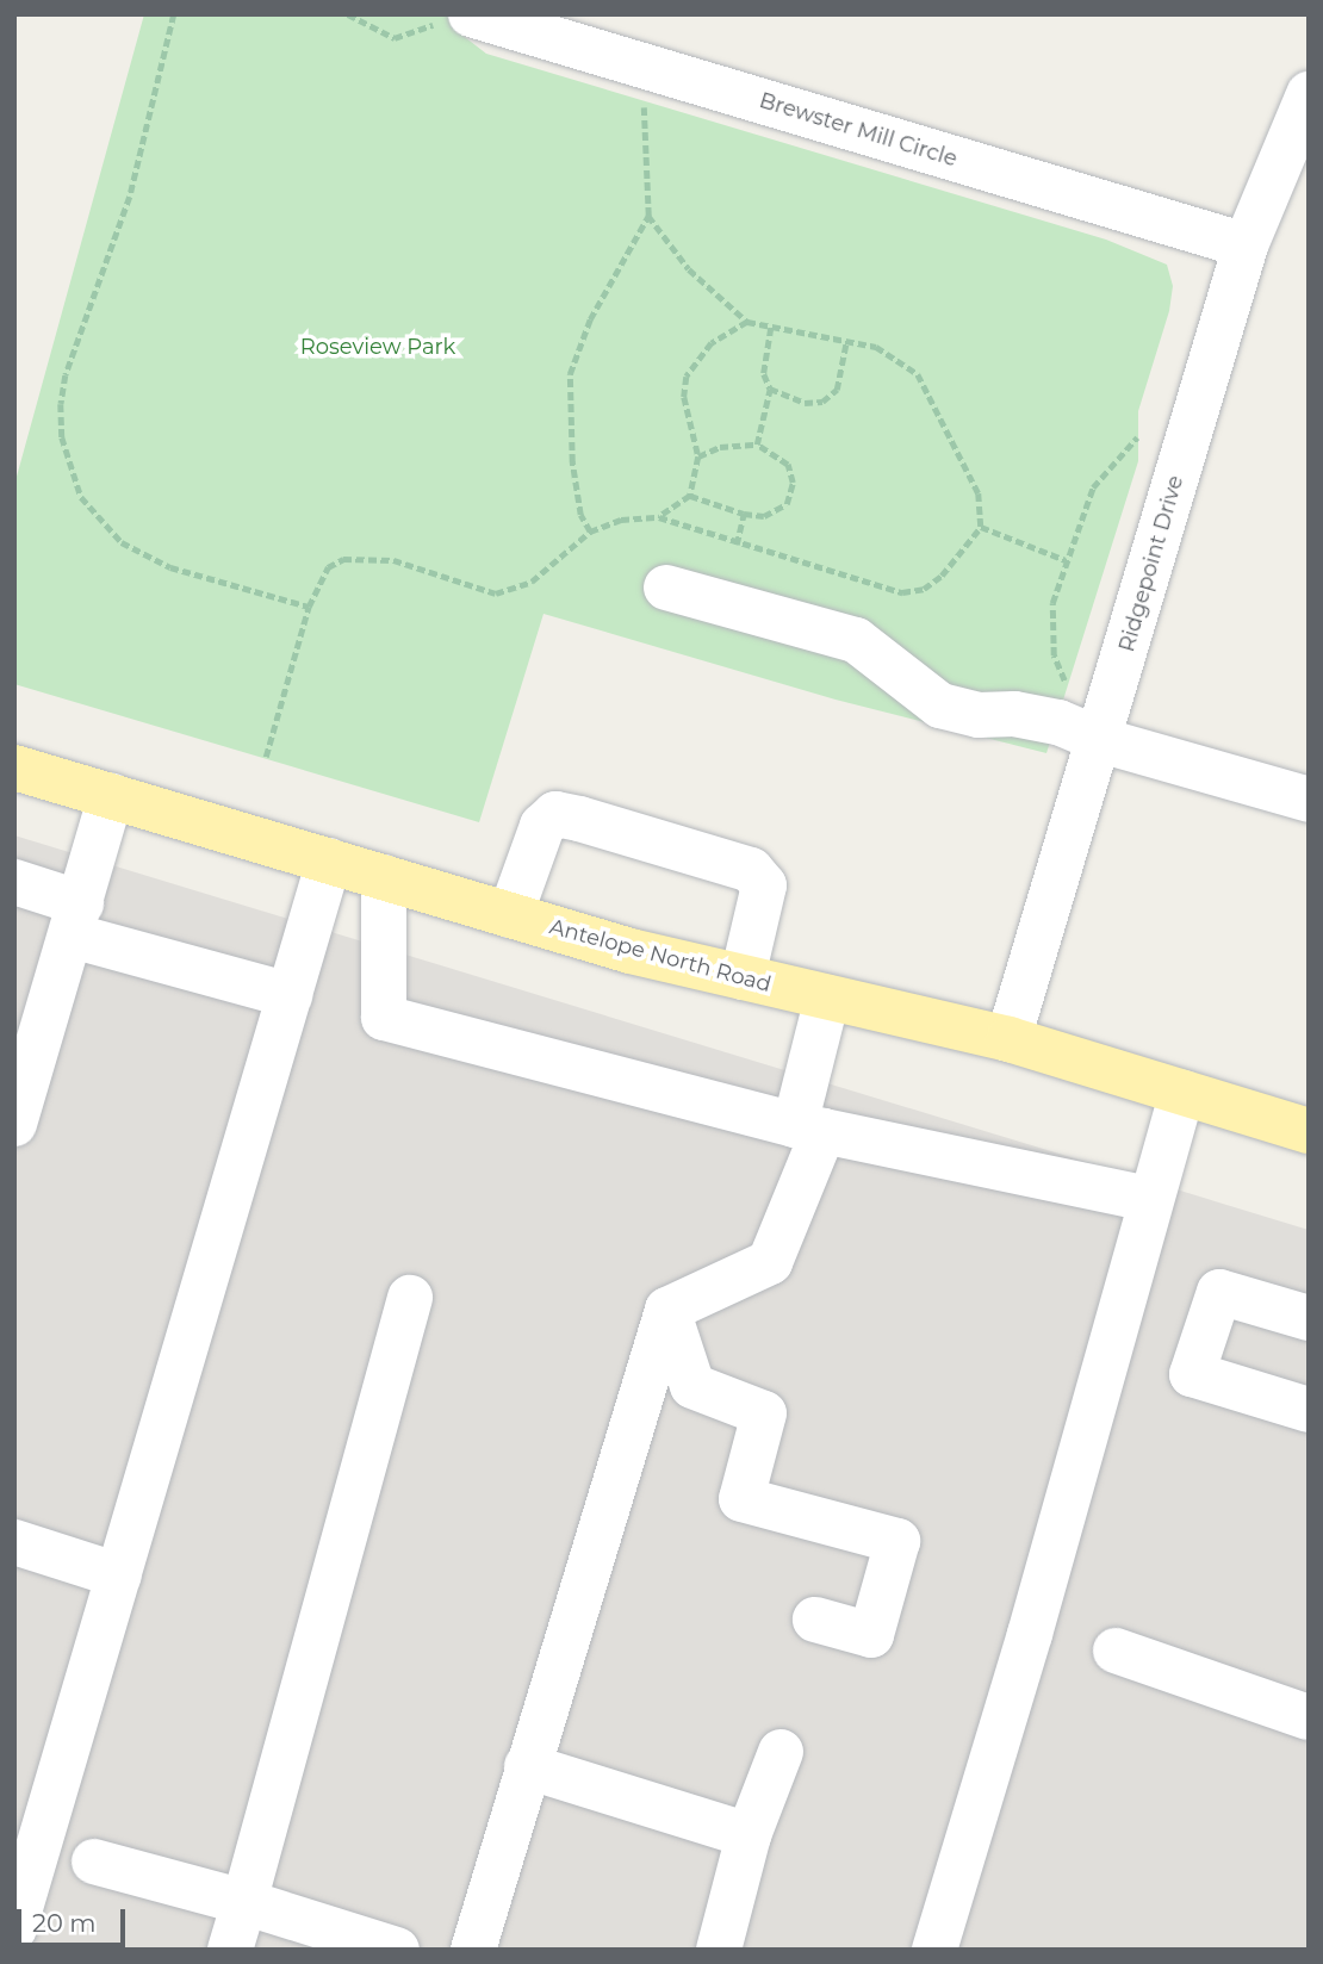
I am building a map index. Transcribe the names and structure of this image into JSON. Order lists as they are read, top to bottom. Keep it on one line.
{"streets":{"main road":["Antelope North Road"],"street":["Brewster Mill Circle","Ridgepoint Drive"]},"crossings":[["Brewster Mill Circle","Ridgepoint Drive"],["Ridgepoint Drive","Antelope North Road"]],"parks":["Roseview Park"],"scale_bar":"20 m"}
